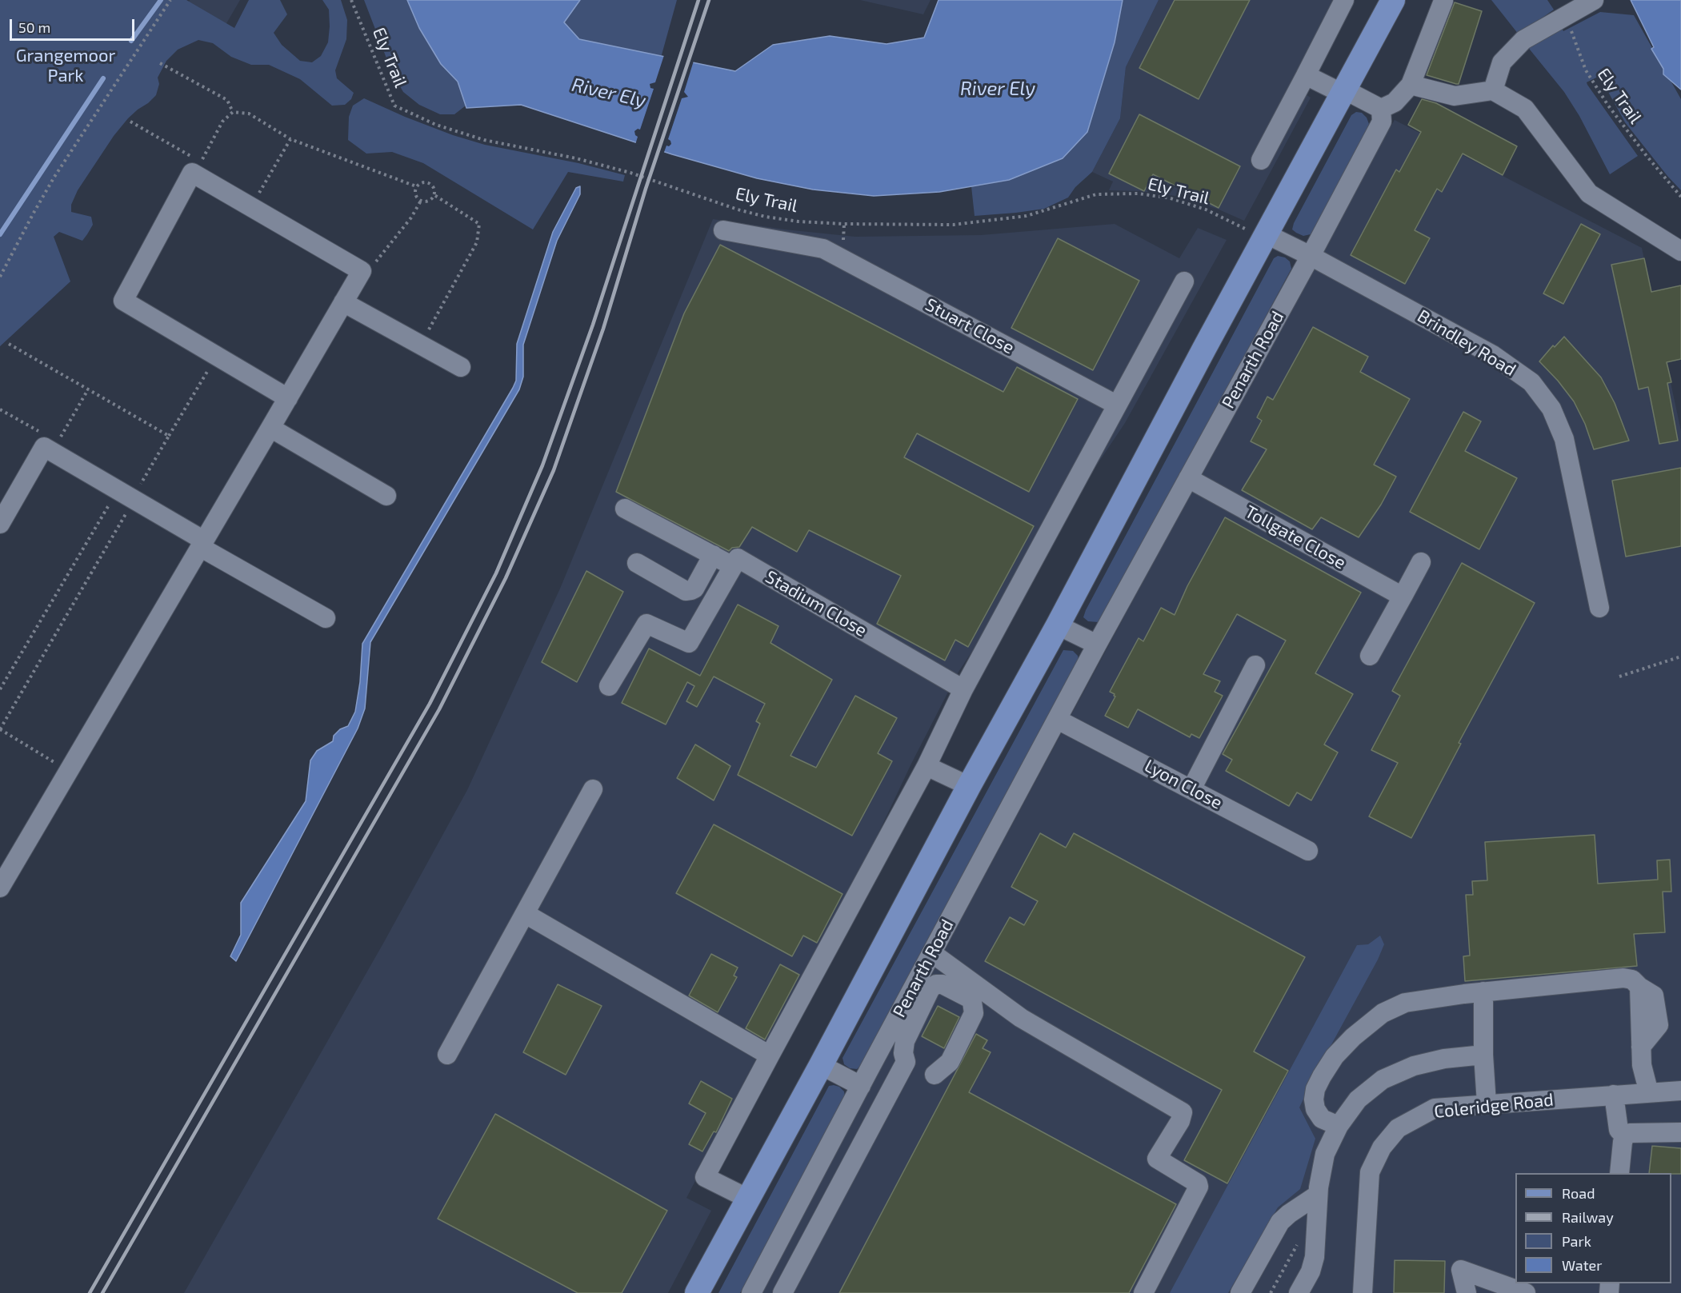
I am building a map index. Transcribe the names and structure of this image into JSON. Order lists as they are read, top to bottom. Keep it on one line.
{"streets":{"street":["Stuart Close","Brindley Road","Penarth Road","Tollgate Close","Stadium Close","Lyon Close","Coleridge Road"],"path":["Ely Trail"]},"crossings":[["Ely Trail","Brindley Road"],["Brindley Road","Penarth Road"],["Penarth Road","Tollgate Close"],["Penarth Road","Lyon Close"]],"water":["River Ely"],"parks":["Grangemoor Park"],"legend":["Road","Railway","Park","Water"],"scale_bar":"50 m"}
